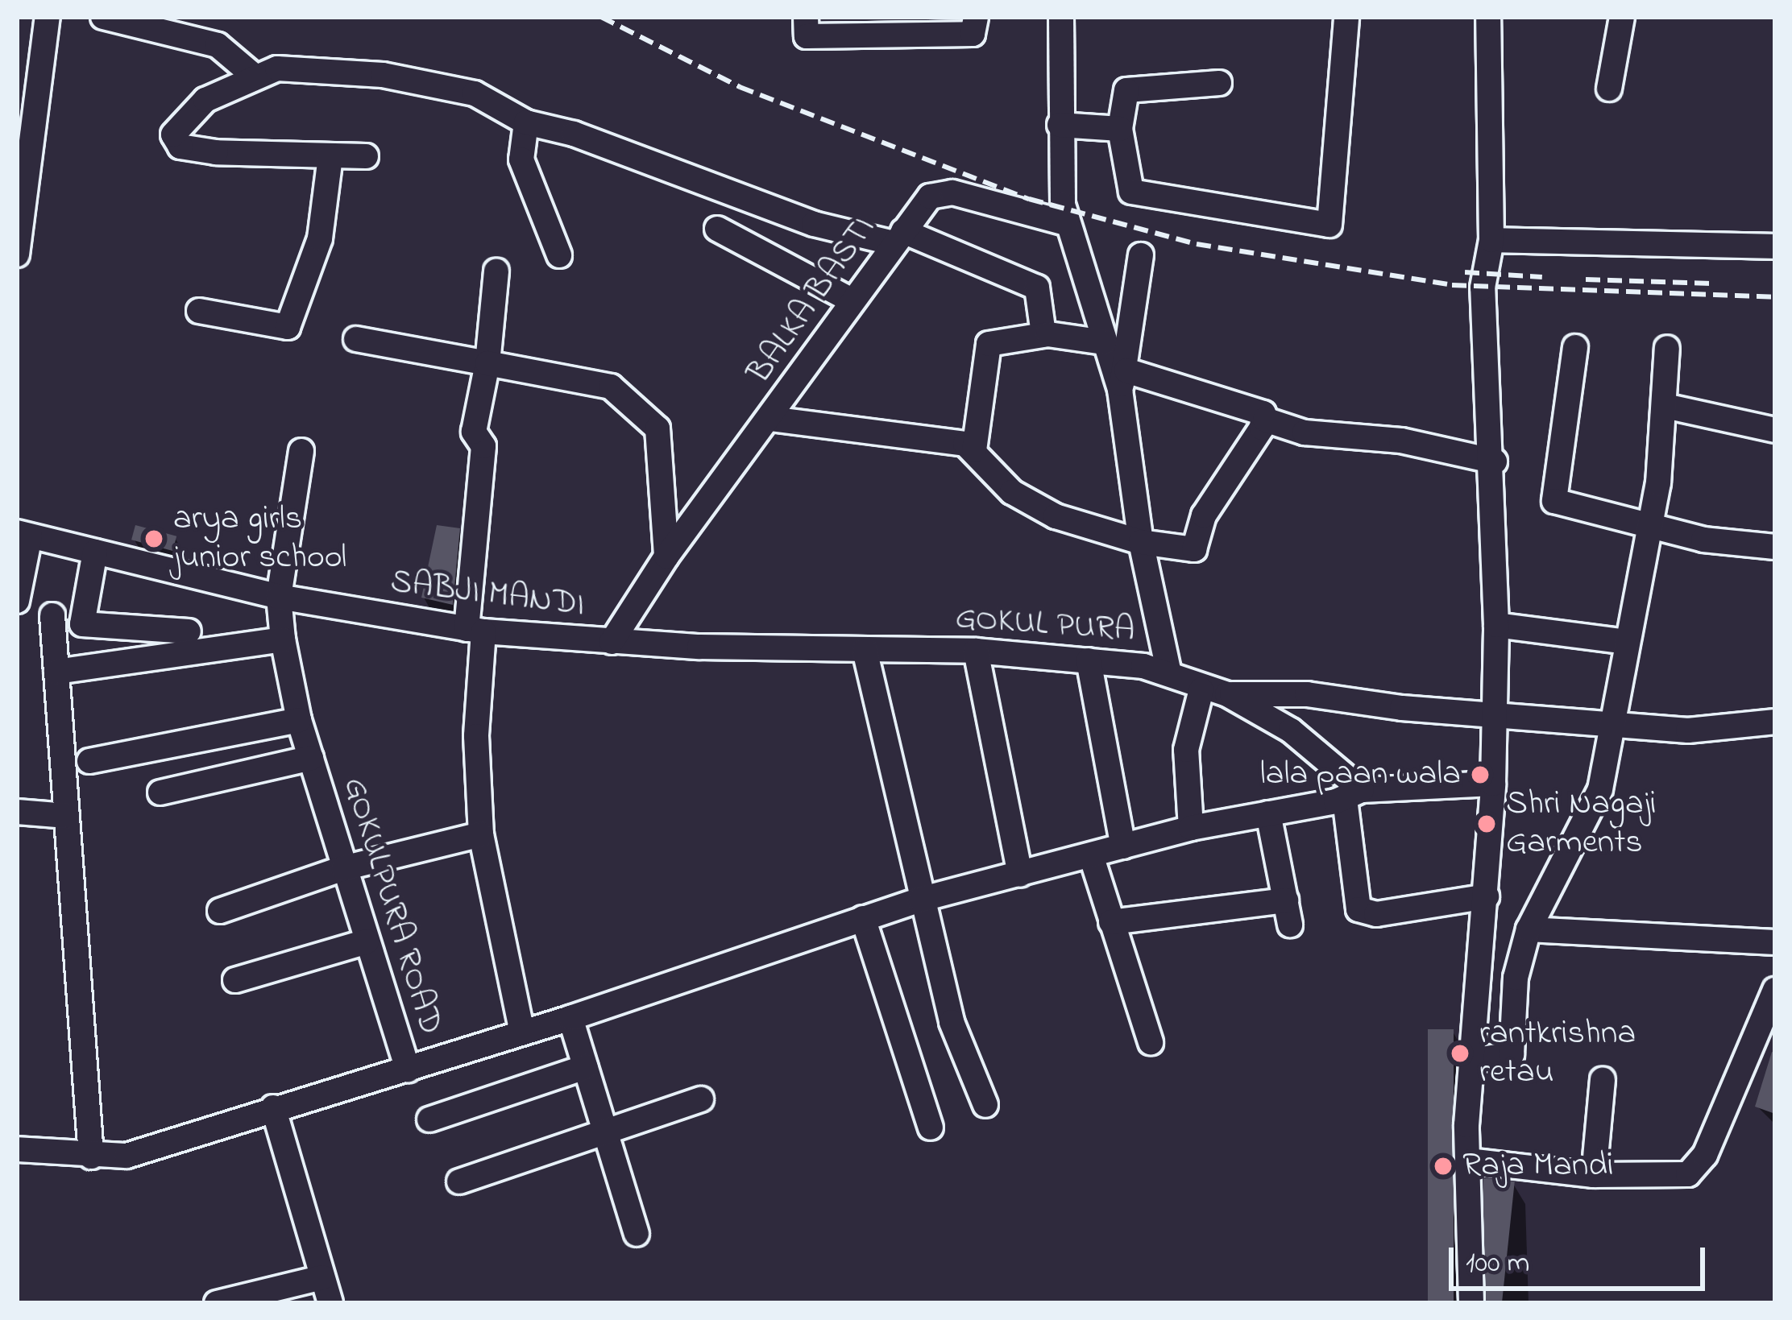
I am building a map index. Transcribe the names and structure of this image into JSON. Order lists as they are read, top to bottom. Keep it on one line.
{"streets":{"street":["BALKA BASTI","SABJI MANDI","GOKUL PURA","GOKULPURA ROAD"]},"crossings":[["BALKA BASTI","SABJI MANDI"],["BALKA BASTI","GOKUL PURA"],["SABJI MANDI","GOKUL PURA"],["SABJI MANDI","GOKULPURA ROAD"]],"places":["arya girls junior school","lala paan wala","Shri Nagaji Garments","rantkrishna retau","Raja Mandi"],"scale_bar":"100 m"}
